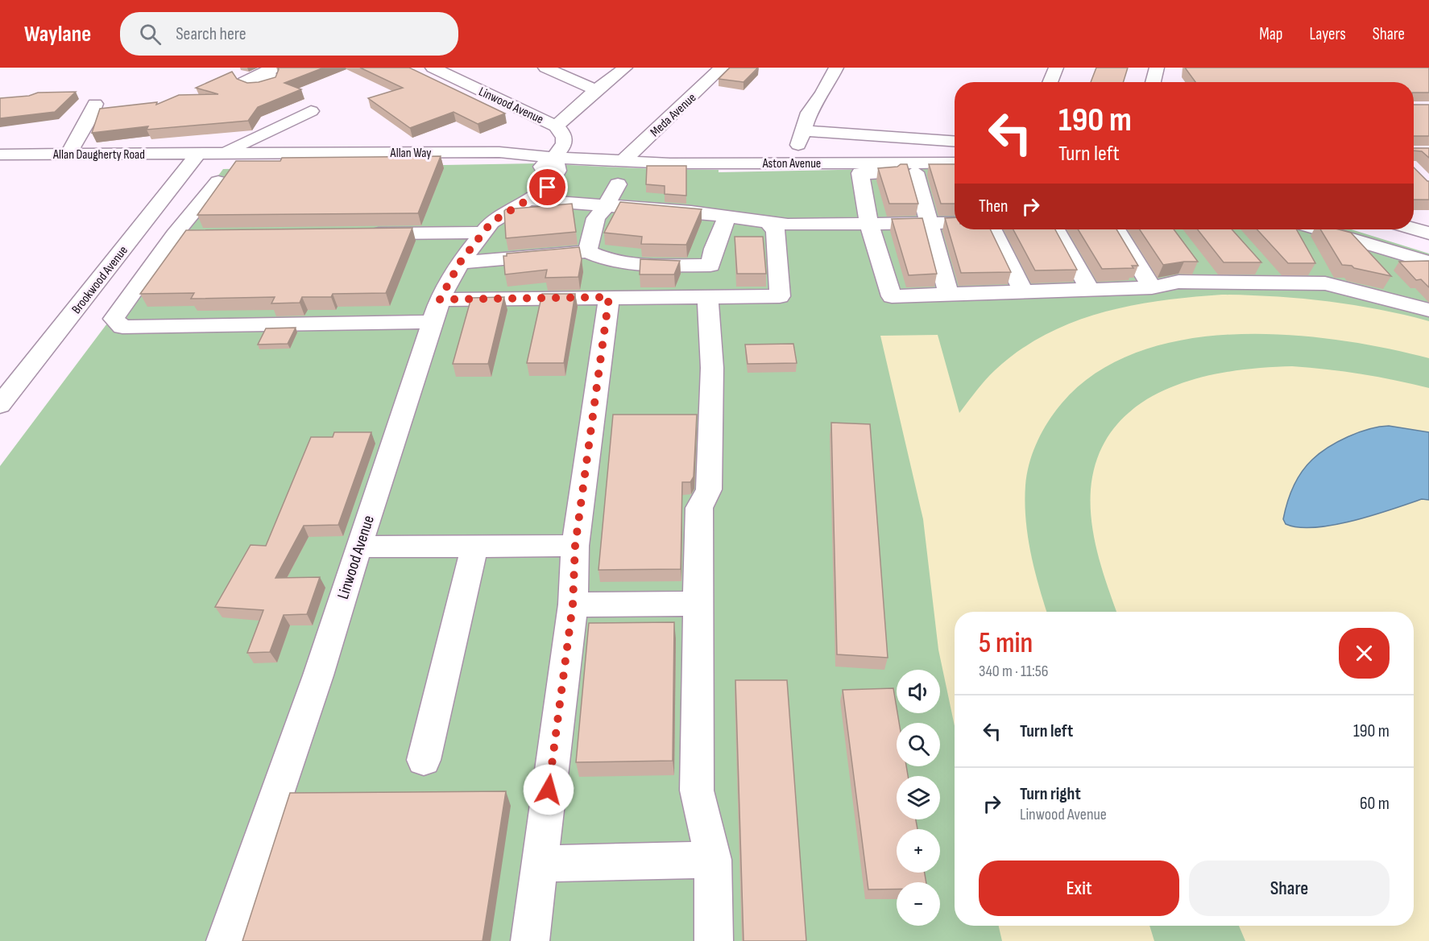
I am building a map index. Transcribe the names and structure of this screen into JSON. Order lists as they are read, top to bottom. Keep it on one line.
{"streets":{"street":["Linwood Avenue","Meda Avenue","Allan Way","Allan Daugherty Road","Aston Avenue","Brookwood Avenue"]},"crossings":[["Linwood Avenue","Allan Way"],["Meda Avenue","Allan Way"],["Meda Avenue","Aston Avenue"],["Allan Way","Allan Daugherty Road"],["Allan Way","Aston Avenue"],["Allan Way","Brookwood Avenue"],["Allan Daugherty Road","Brookwood Avenue"]],"page":{"header":"Waylane","search":"Search here","nav":["Map","Layers","Share"],"turn":["190 m","Turn left"],"then":"Then","heading":["5 min","340 m · 11:56"],"map_buttons":["+","−"],"list":[{"name":"Turn left","value":"190 m"},{"name":"Turn right","note":"Linwood Avenue","value":"60 m"}],"buttons":["Exit","Share"]}}
